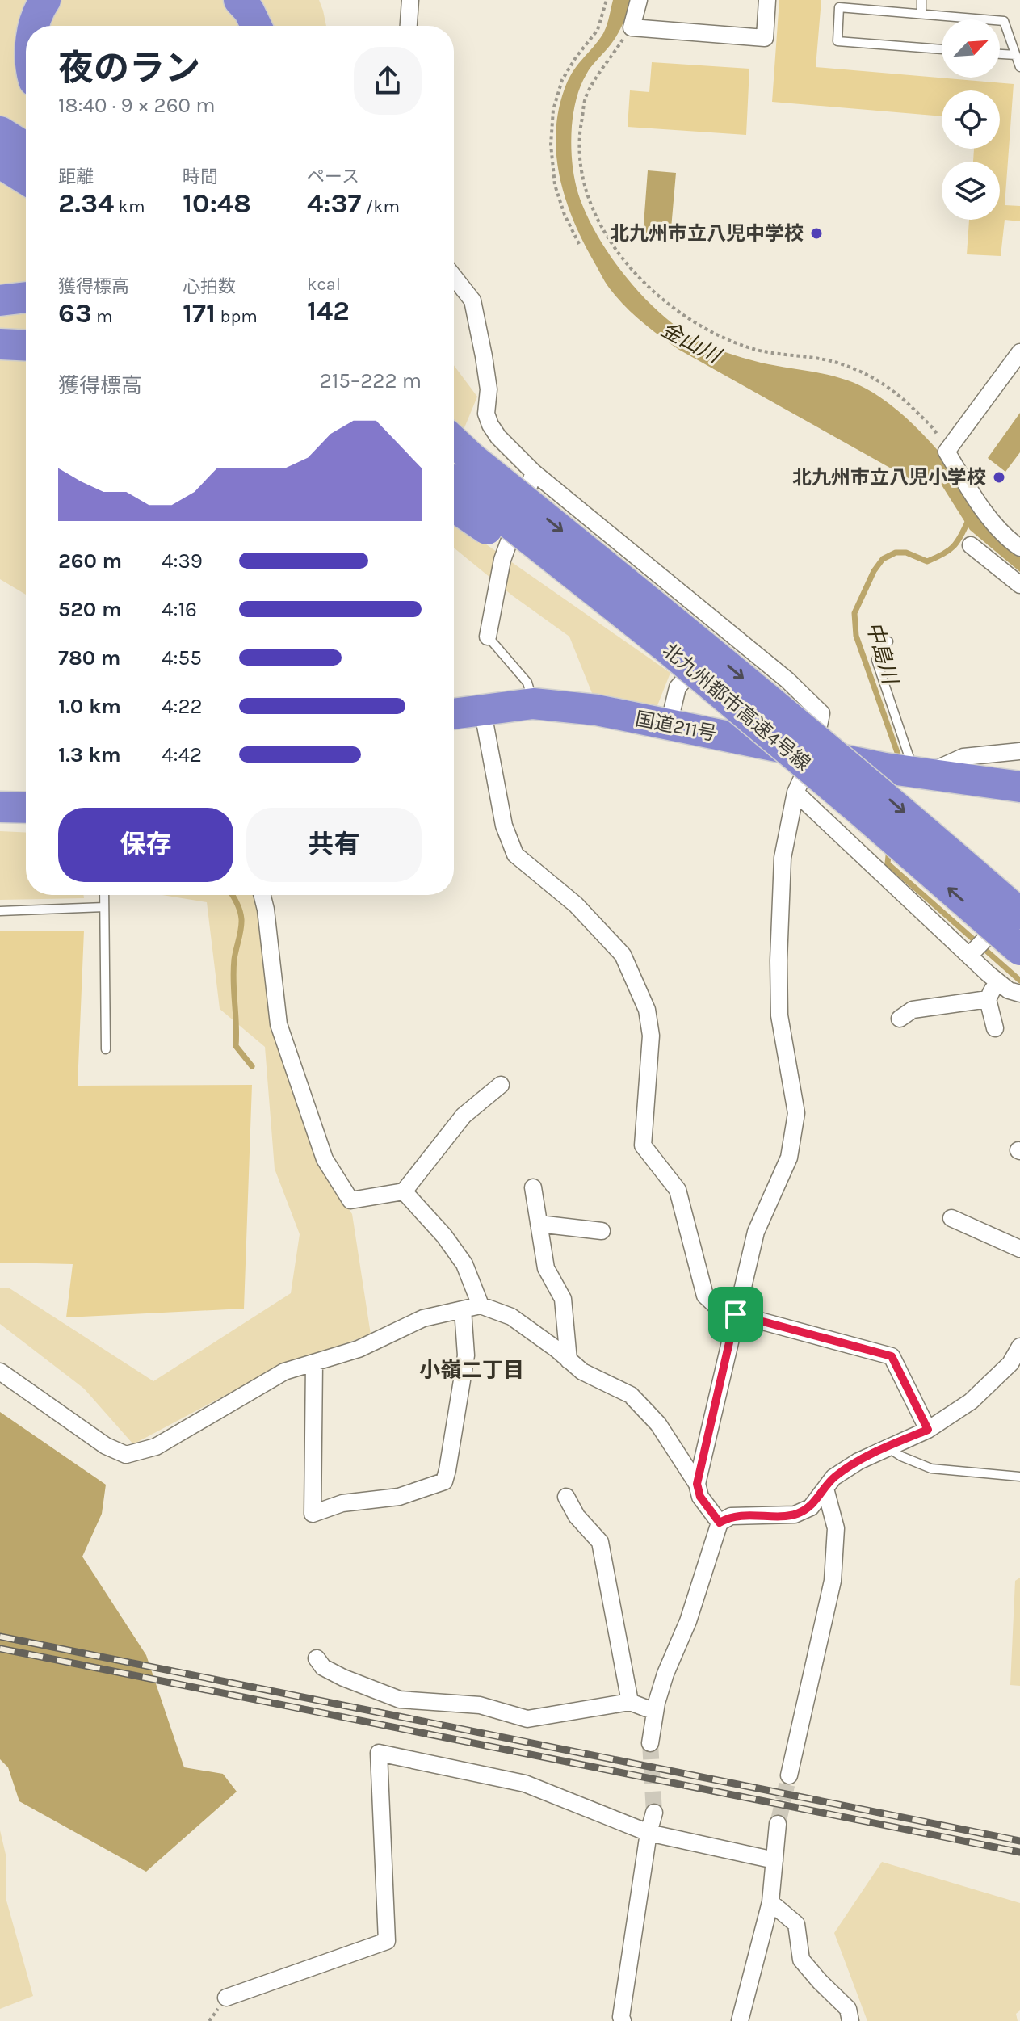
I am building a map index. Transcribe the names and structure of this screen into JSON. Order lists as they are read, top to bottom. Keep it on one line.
{"streets":{"highway":["北九州都市高速4号線","国道211号"]},"districts":["小嶺二丁目"],"water":["金山川","中島川"],"places":["北九州市立八児中学校","北九州市立八児小学校"],"north":"top right","page":{"heading":["夜のラン","18:40 · 9 × 260 m"],"stats":[["距離","2.34 km"],["時間","10:48"],["ペース","4:37 /km"],["獲得標高","63 m"],["心拍数","171 bpm"],["kcal","142"]],"chart":["獲得標高","215–222 m"],"list":[{"name":"260 m","note":"4:39"},{"name":"520 m","note":"4:16"},{"name":"780 m","note":"4:55"},{"name":"1.0 km","note":"4:22"},{"name":"1.3 km","note":"4:42"}],"buttons":["保存","共有"]}}
